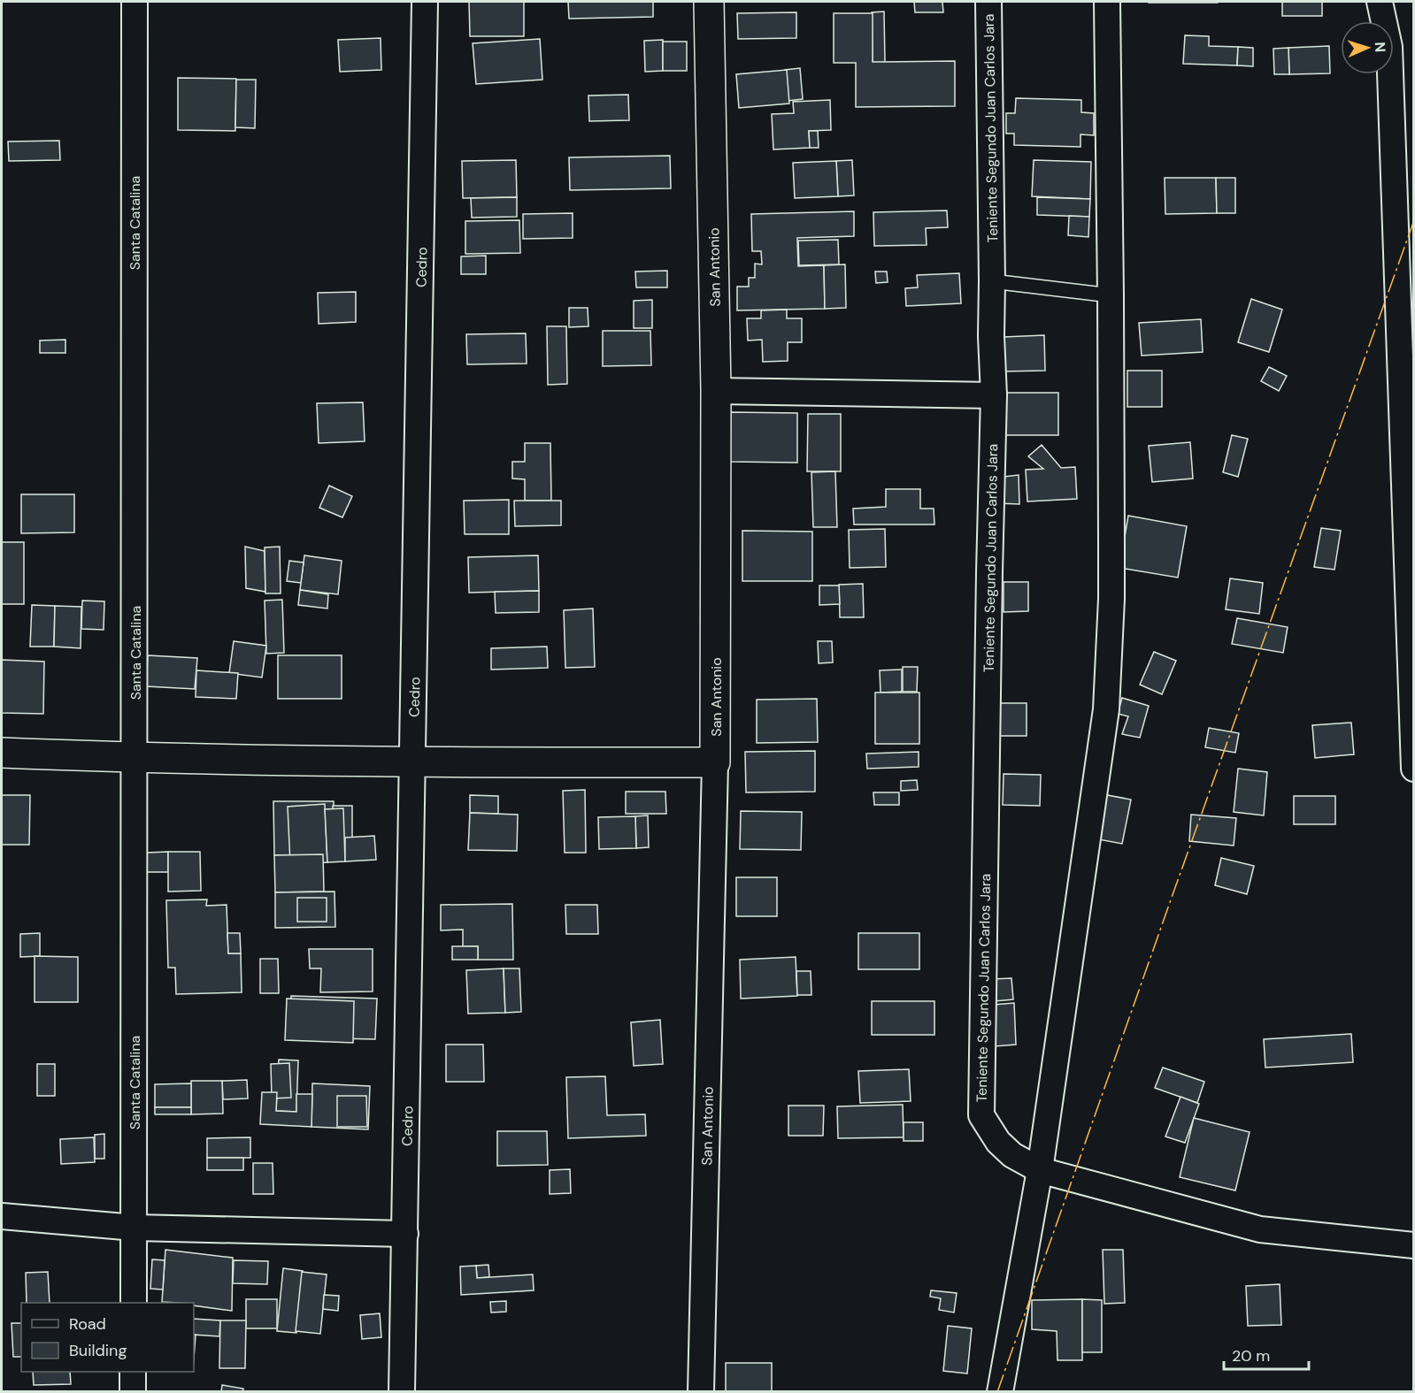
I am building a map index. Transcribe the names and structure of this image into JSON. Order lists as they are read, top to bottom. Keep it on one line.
{"streets":{"street":["Teniente Segundo Juan Carlos Jara","Santa Catalina","Cedro","San Antonio"]},"legend":["Road","Building"],"scale_bar":"20 m","north":"right"}
